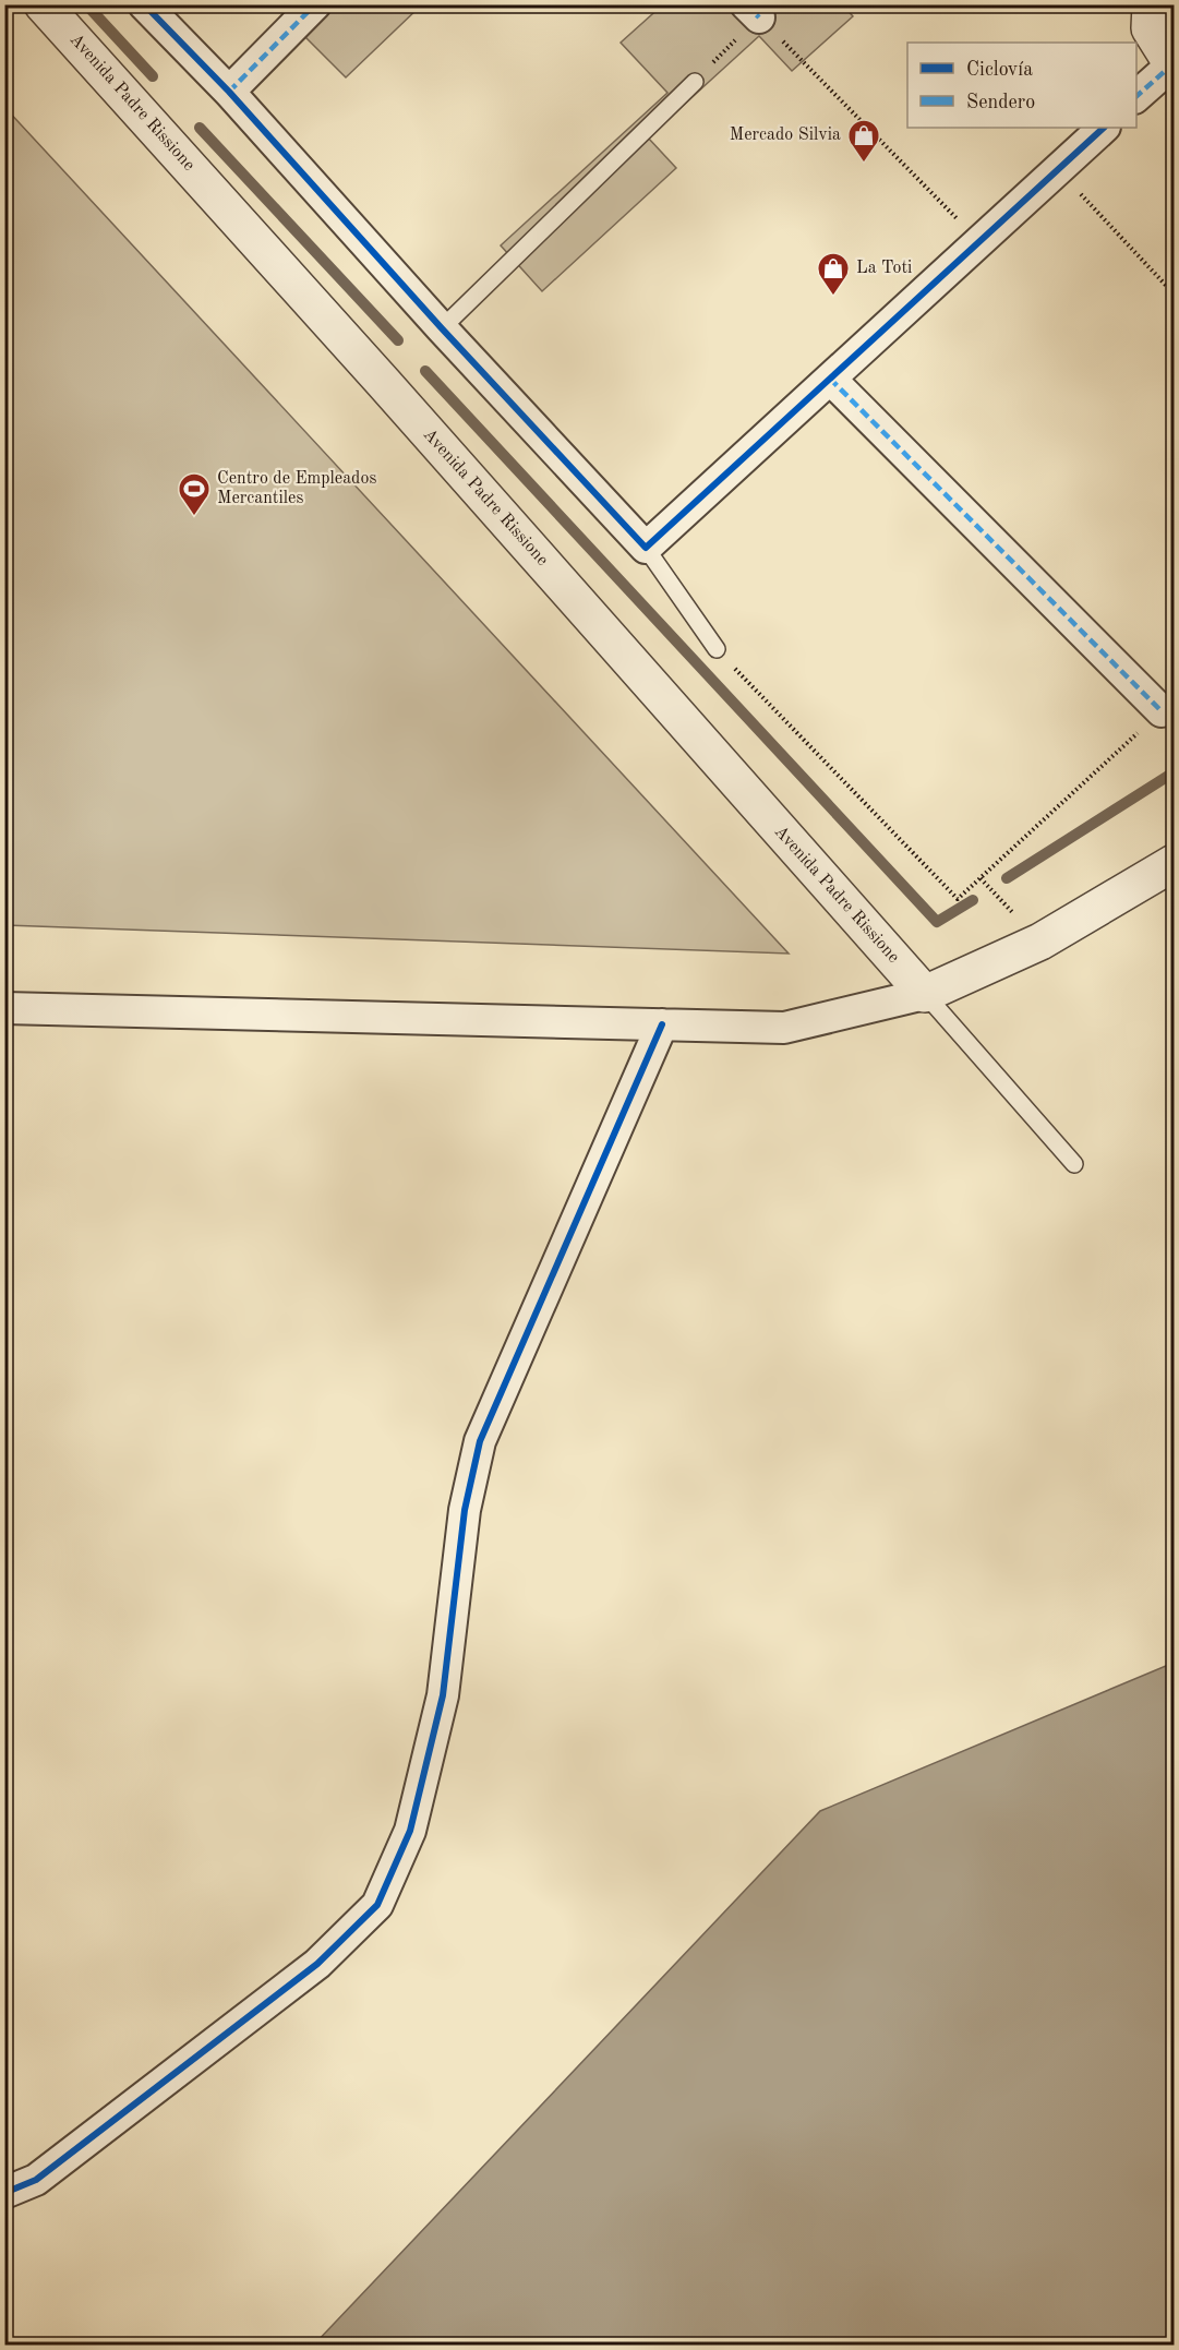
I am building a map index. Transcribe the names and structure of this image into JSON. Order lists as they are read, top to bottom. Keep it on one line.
{"streets":{"street":["Avenida Padre Rissione"]},"places":{"shop":["Mercado Silvia","La Toti"],"sports":["Centro de Empleados Mercantiles"]},"legend":["Ciclovía","Sendero"]}
